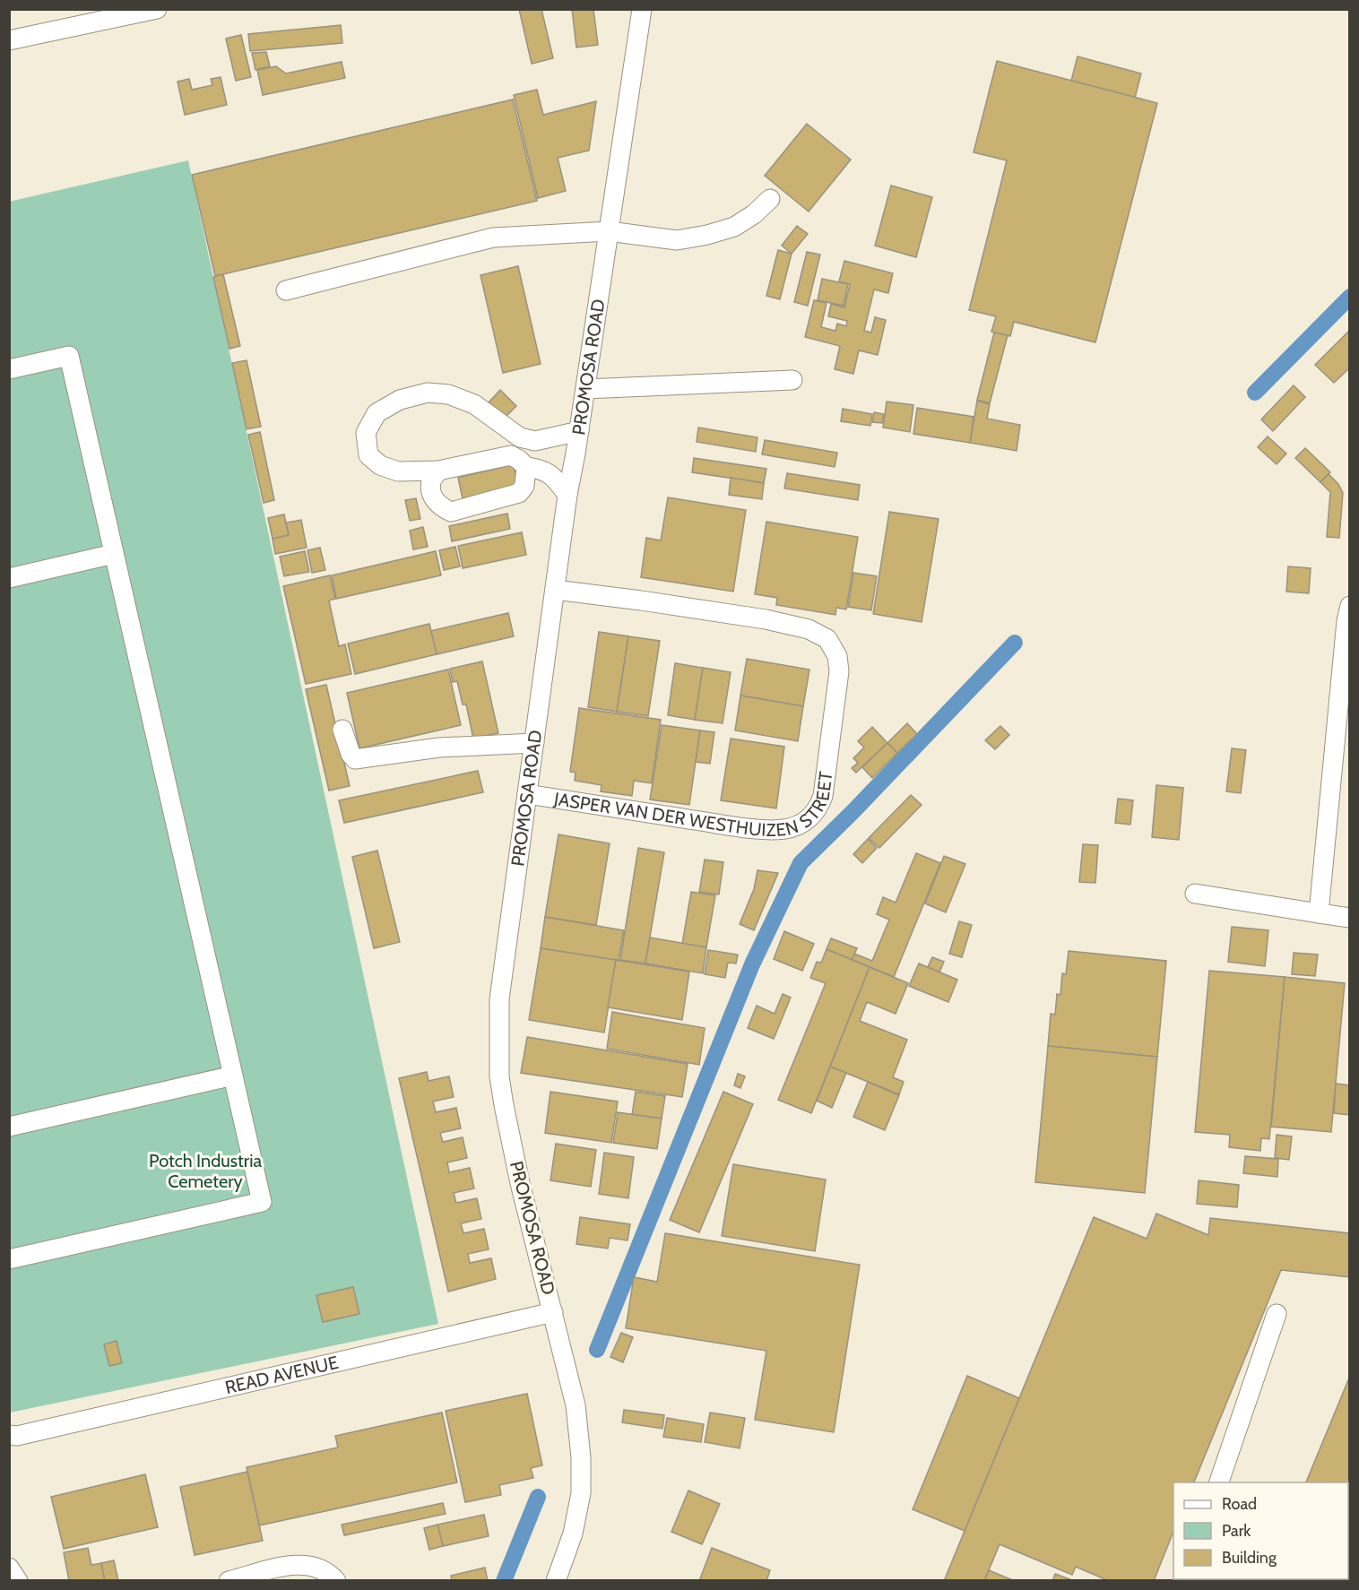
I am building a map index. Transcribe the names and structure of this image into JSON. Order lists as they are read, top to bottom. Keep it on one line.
{"streets":{"street":["PROMOSA ROAD","JASPER VAN DER WESTHUIZEN STREET","READ AVENUE"]},"crossings":[["PROMOSA ROAD","JASPER VAN DER WESTHUIZEN STREET"],["PROMOSA ROAD","READ AVENUE"]],"parks":["Potch Industria Cemetery"],"legend":["Road","Park","Building"]}
